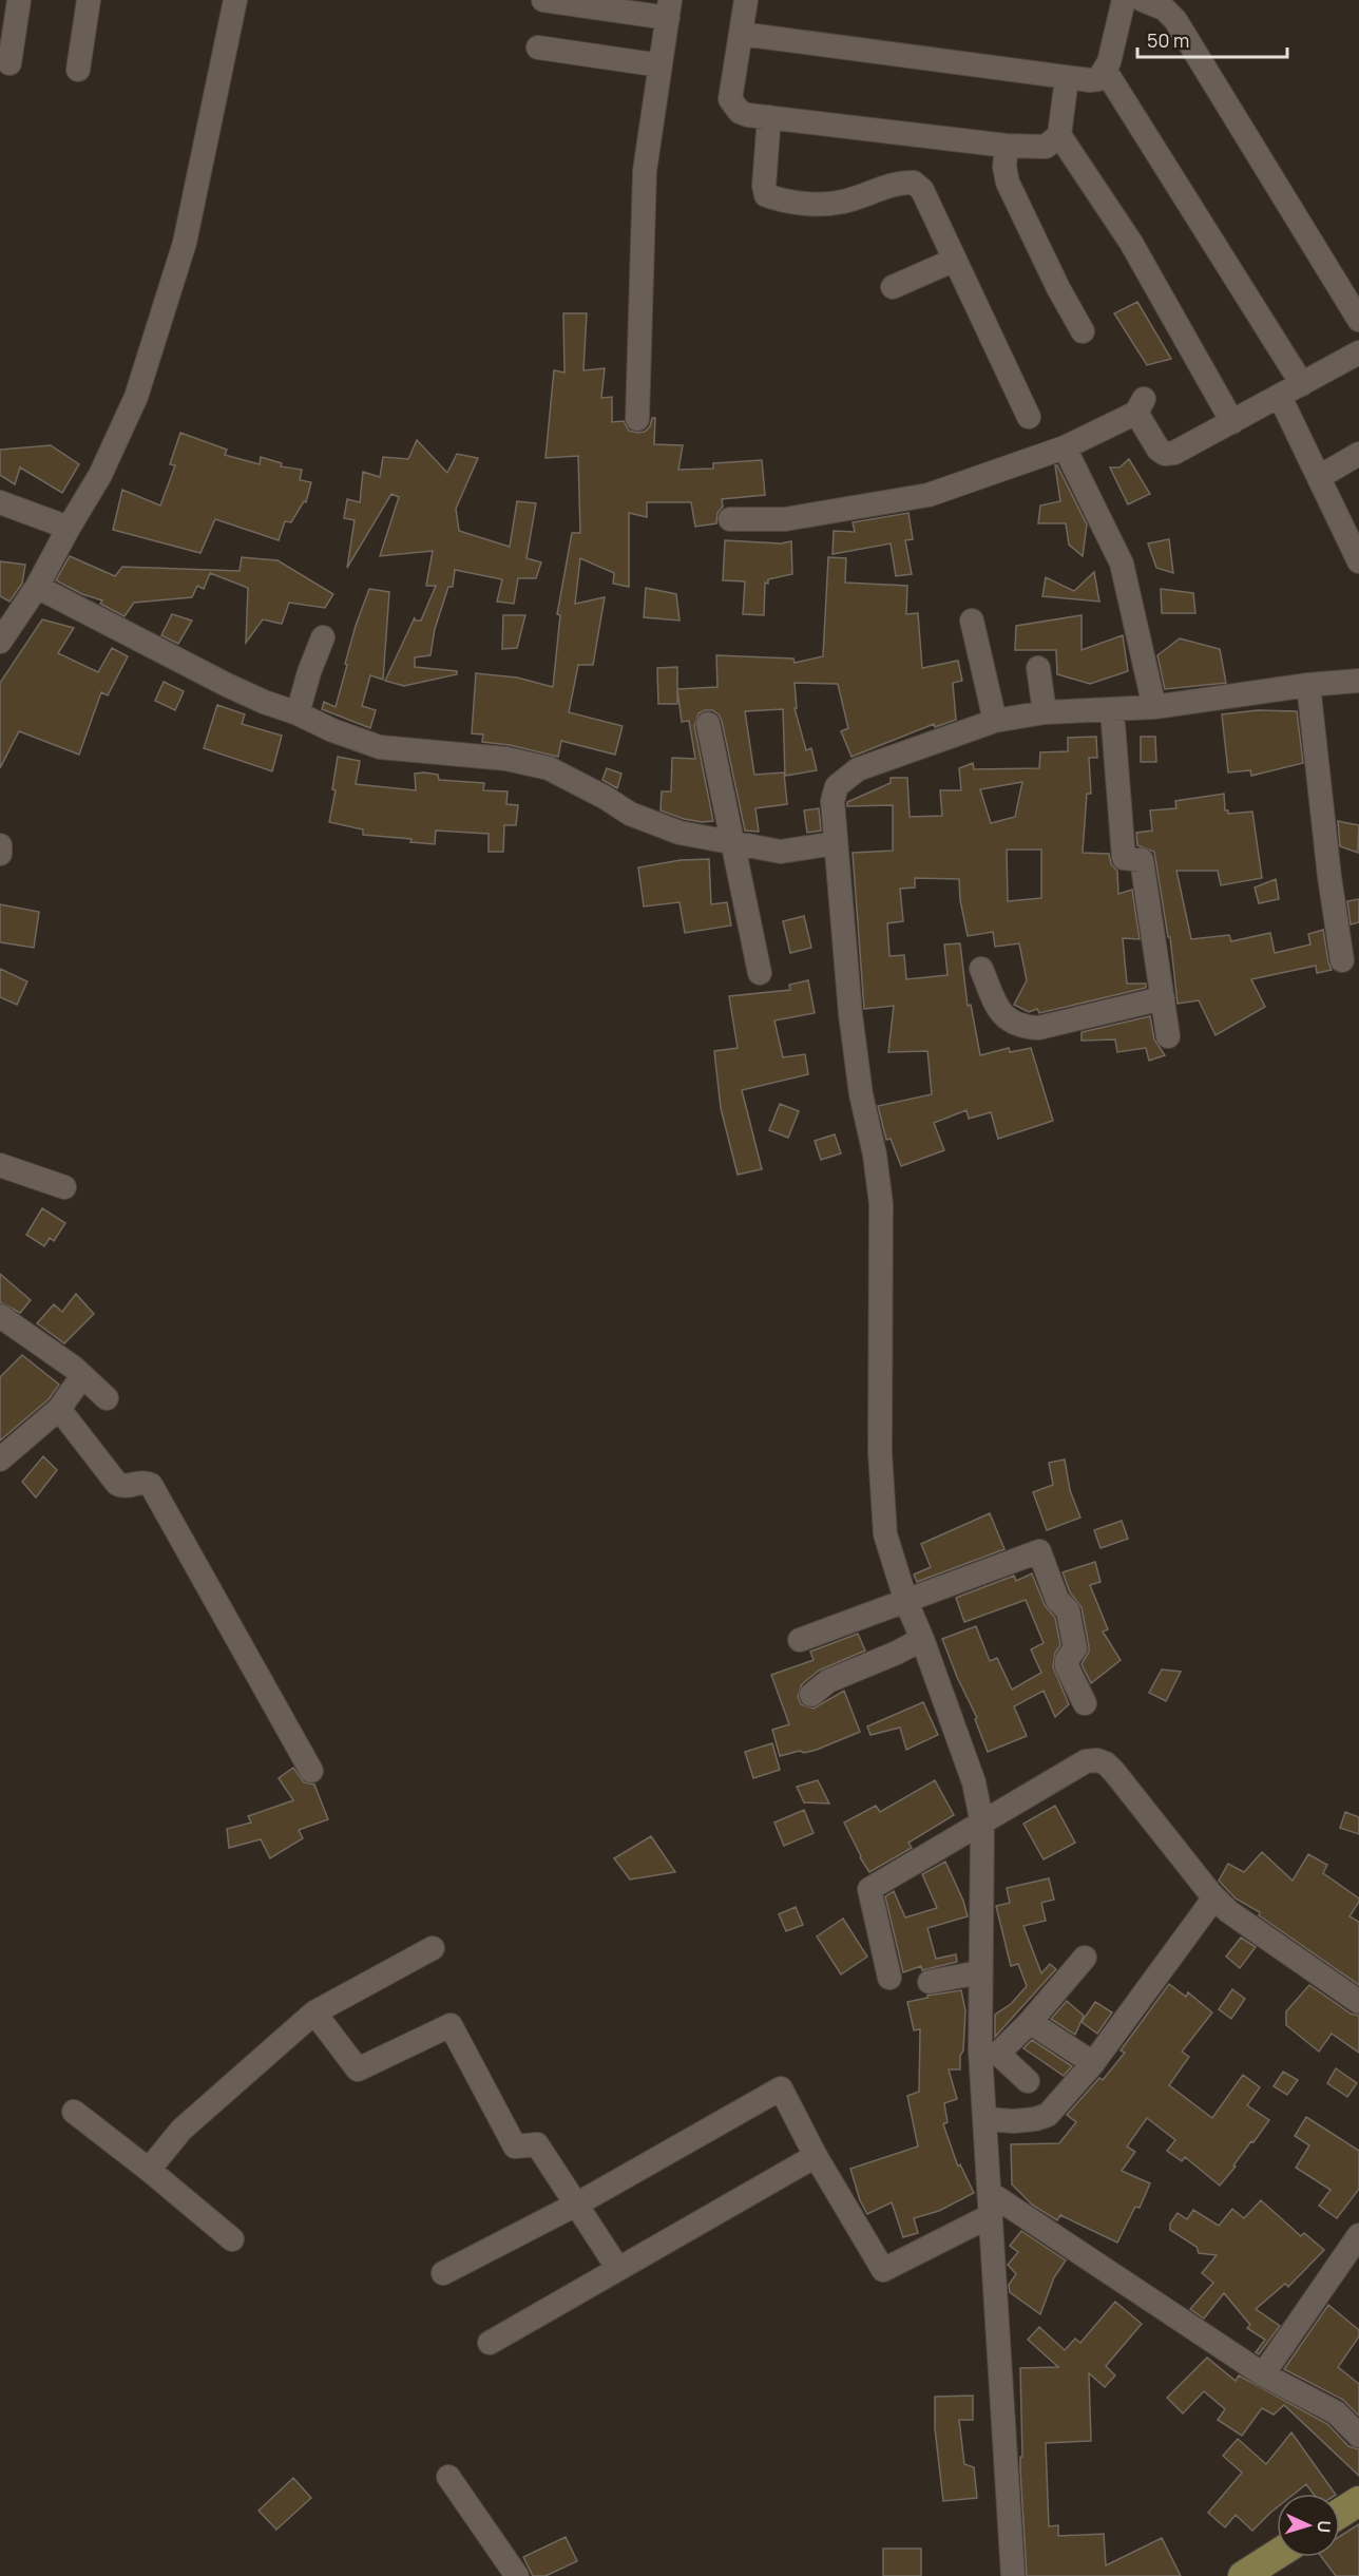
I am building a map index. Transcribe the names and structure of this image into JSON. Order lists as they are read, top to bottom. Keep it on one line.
{"scale_bar":"50 m","north":"right"}
